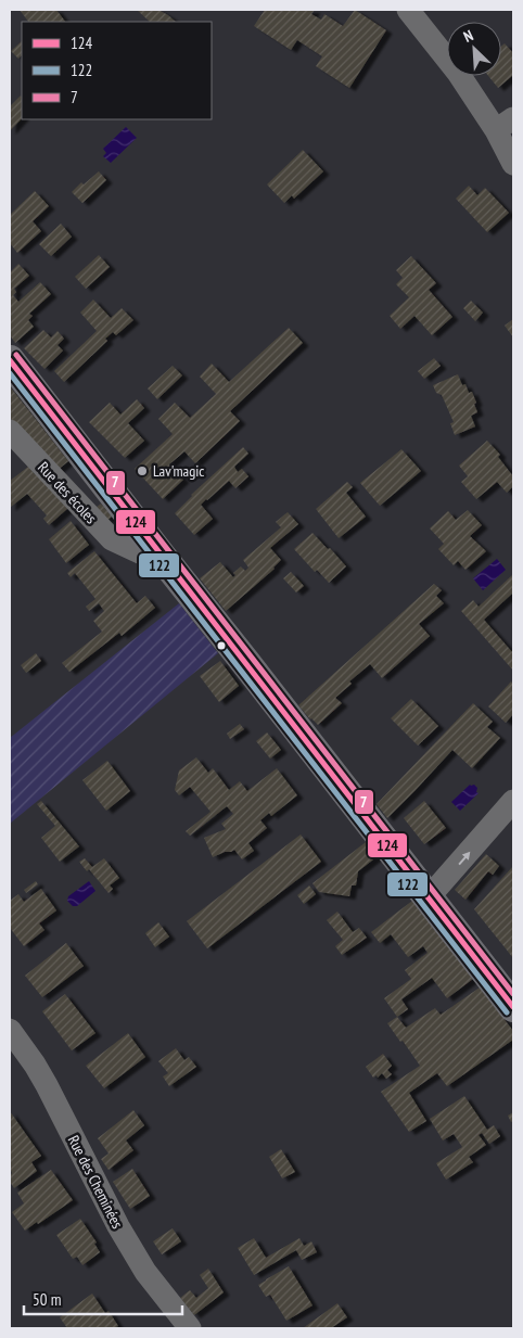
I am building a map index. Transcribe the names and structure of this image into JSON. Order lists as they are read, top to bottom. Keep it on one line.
{"streets":{"street":["Rue des écoles","Rue des Cheminées"]},"places":["Lav'magic"],"lines":["transit line 7","transit line 124","transit line 122"],"legend":["124","122","7"],"scale_bar":"50 m","north":"top left"}
